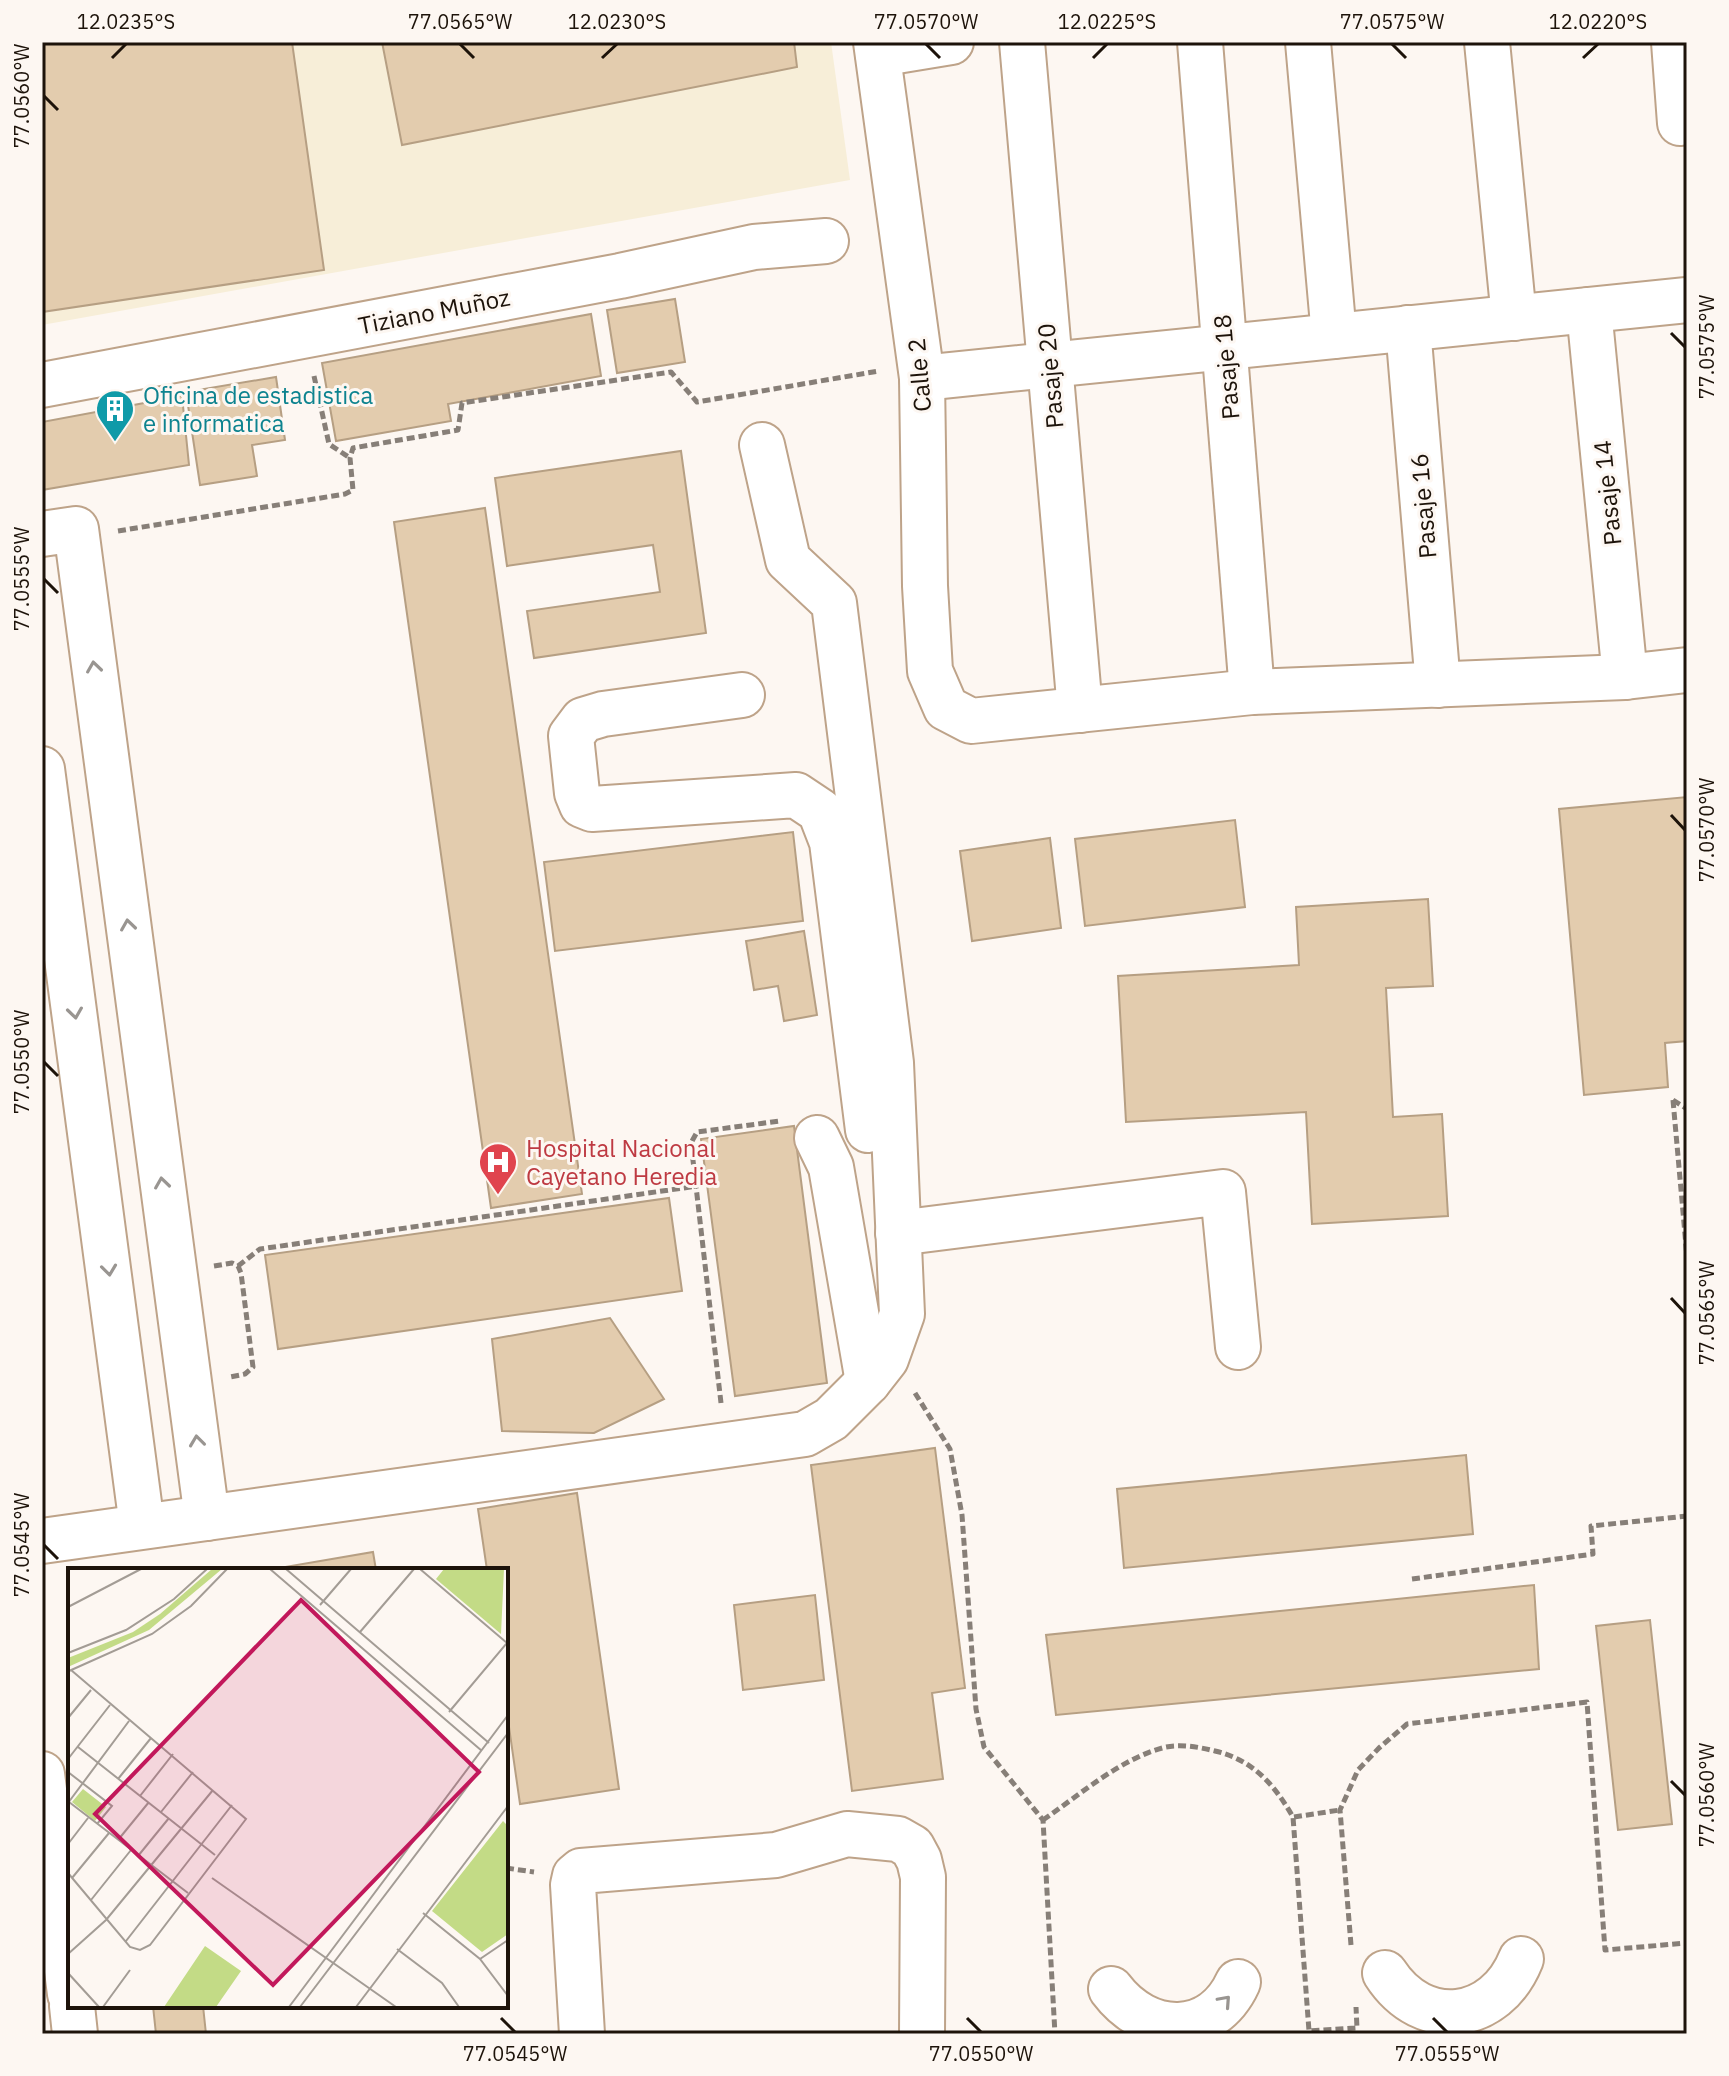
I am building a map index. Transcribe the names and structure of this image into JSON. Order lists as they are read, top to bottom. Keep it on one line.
{"streets":{"street":["Tiziano Muñoz","Pasaje 18","Calle 2","Pasaje 20","Pasaje 14","Pasaje 16"]},"crossings":[["Calle 2","Pasaje 20"]],"places":{"building":["Oficina de estadistica e informatica"],"hospital":["Hospital Nacional Cayetano Heredia"]},"coordinates":["12.0235°S","77.0565°W","12.0230°S","77.0570°W","12.0225°S","77.0575°W","12.0220°S","77.0560°W","77.0555°W","77.0550°W","77.0545°W"]}
